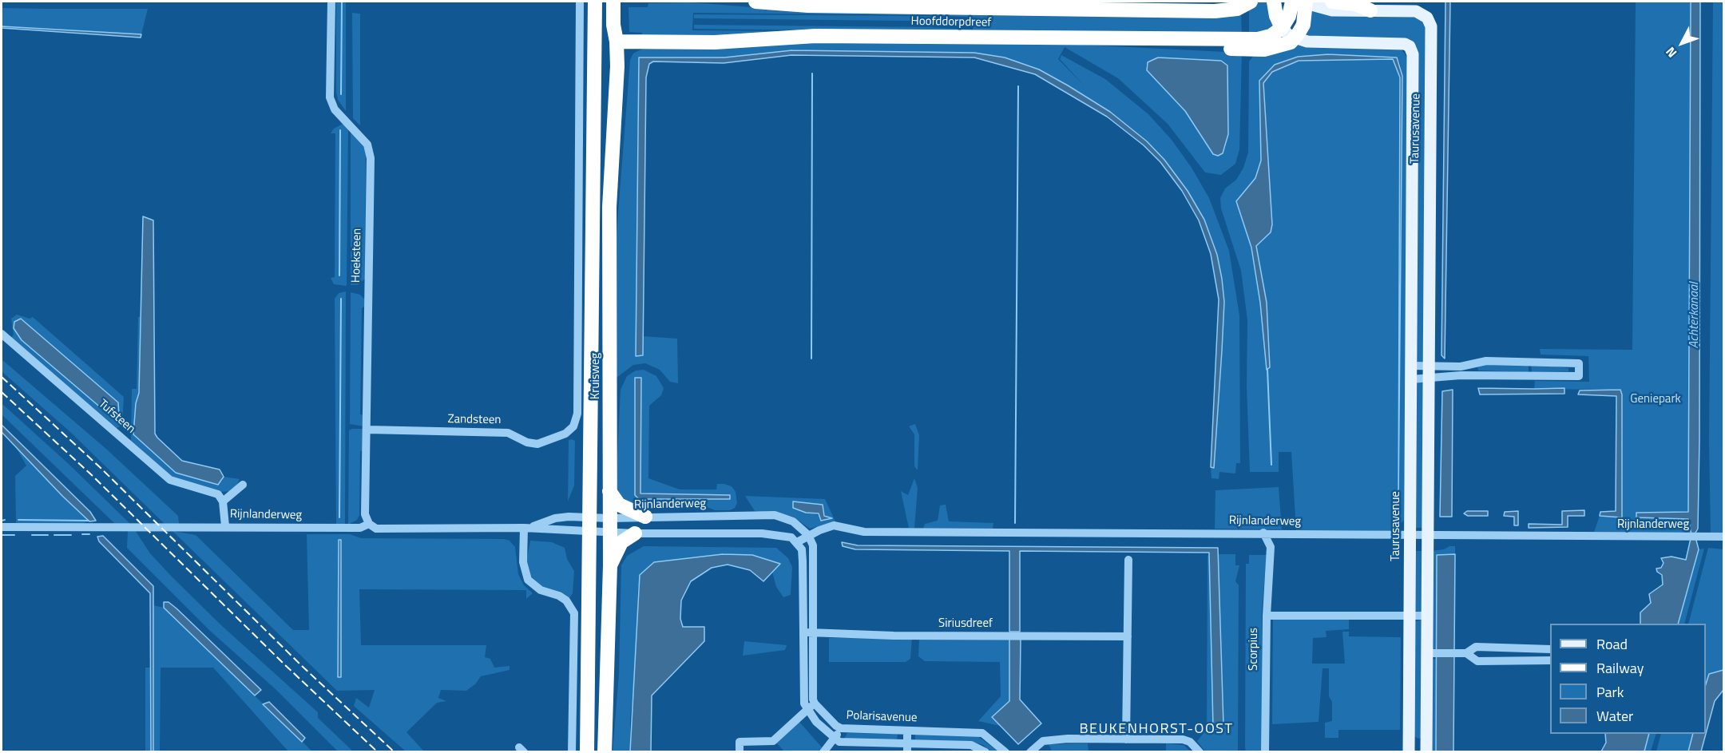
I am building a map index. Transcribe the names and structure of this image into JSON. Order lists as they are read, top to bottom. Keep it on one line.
{"streets":{"highway":["Hoofddorpdreef","Kruisweg"],"main road":["Taurusavenue"],"street":["Hoeksteen","Tufsteen","Zandsteen","Rijnlanderweg","Siriusdreef","Scorpius","Polarisavenue"]},"crossings":[["Hoofddorpdreef","Taurusavenue"],["Hoofddorpdreef","Kruisweg"],["Taurusavenue","Rijnlanderweg"],["Hoeksteen","Zandsteen"],["Hoeksteen","Rijnlanderweg"],["Kruisweg","Zandsteen"],["Kruisweg","Rijnlanderweg"],["Rijnlanderweg","Scorpius"]],"districts":["BEUKENHORST-OOST"],"water":["Achterkanaal"],"parks":["Geniepark"],"legend":["Road","Railway","Park","Water"],"north":"bottom left"}
